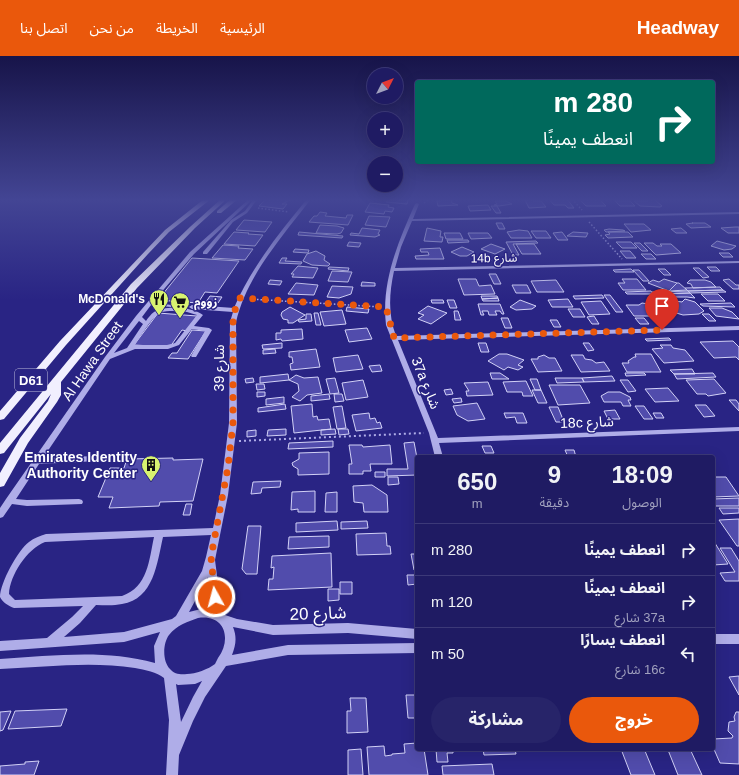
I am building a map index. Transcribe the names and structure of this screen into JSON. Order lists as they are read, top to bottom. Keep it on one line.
{"streets":{"main road":["D61"],"street":["14b شارع","Al Hawa Street","شارع 39","37a شارع","18c شارع","شارع 20"]},"crossings":[["14b شارع","37a شارع"],["شارع 39","شارع 20"],["37a شارع","18c شارع"]],"places":{"restaurant":["McDonald's"],"supermarket":["زووم"],"building":["Emirates Identity Authority Center"]},"north":"top right","page":{"header":"Headway","nav":["الرئيسية","الخريطة","من نحن","اتصل بنا"],"map_buttons":["+","−"],"turn":["280 m","انعطف يمينًا"],"eta":["18:09","الوصول","9","دقيقة","650","m"],"list":[{"name":"انعطف يمينًا","value":"280 m"},{"name":"انعطف يمينًا","note":"37a شارع","value":"120 m"},{"name":"انعطف يسارًا","note":"16c شارع","value":"50 m"}],"buttons":["خروج","مشاركة"]}}
